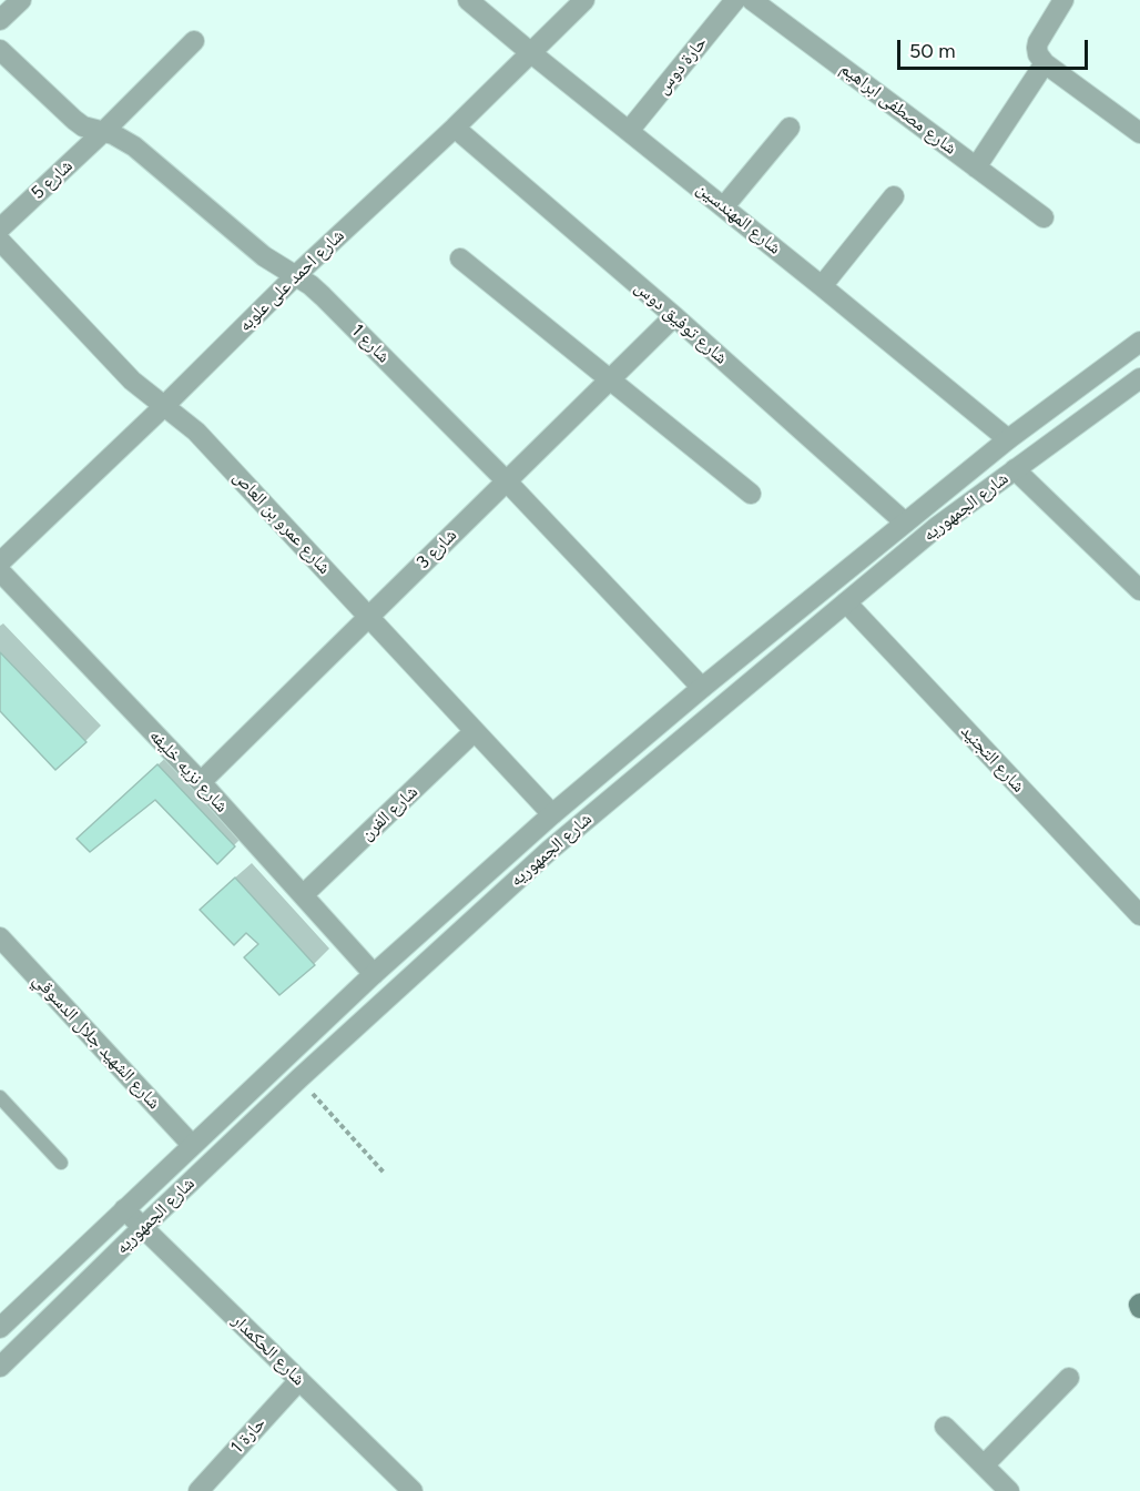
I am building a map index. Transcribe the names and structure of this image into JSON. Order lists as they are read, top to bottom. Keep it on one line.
{"streets":{"street":["حارة دوس","شارع مصطفى ابراهيم","شارع 5","شارع المهندسين","شارع احمد على علوبه","شارع توفيق دوس","شارع 1","شارع الجمهوريه","شارع عمرو بن العاص","شارع 3","شارع التجنيد","شارع نزيه خليفه","شارع الفرن","شارع الشهيد جلال الدسوقي","شارع الحكمدار","حارة 1"]},"crossings":[["حارة دوس","شارع المهندسين"],["شارع 5","شارع 1"],["شارع المهندسين","شارع احمد على علوبه"],["شارع المهندسين","شارع الجمهوريه"],["شارع احمد على علوبه","شارع توفيق دوس"],["شارع احمد على علوبه","شارع 1"],["شارع احمد على علوبه","شارع عمرو بن العاص"],["شارع توفيق دوس","شارع الجمهوريه"],["شارع توفيق دوس","شارع 3"],["شارع 1","شارع الجمهوريه"],["شارع 1","شارع 3"],["شارع الجمهوريه","شارع عمرو بن العاص"],["شارع الجمهوريه","شارع التجنيد"],["شارع الجمهوريه","شارع نزيه خليفه"],["شارع الجمهوريه","شارع الشهيد جلال الدسوقي"],["شارع الجمهوريه","شارع الحكمدار"],["شارع عمرو بن العاص","شارع 3"],["شارع عمرو بن العاص","شارع الفرن"],["شارع 3","شارع نزيه خليفه"],["شارع نزيه خليفه","شارع الفرن"],["شارع الحكمدار","حارة 1"]],"scale_bar":"50 m"}
